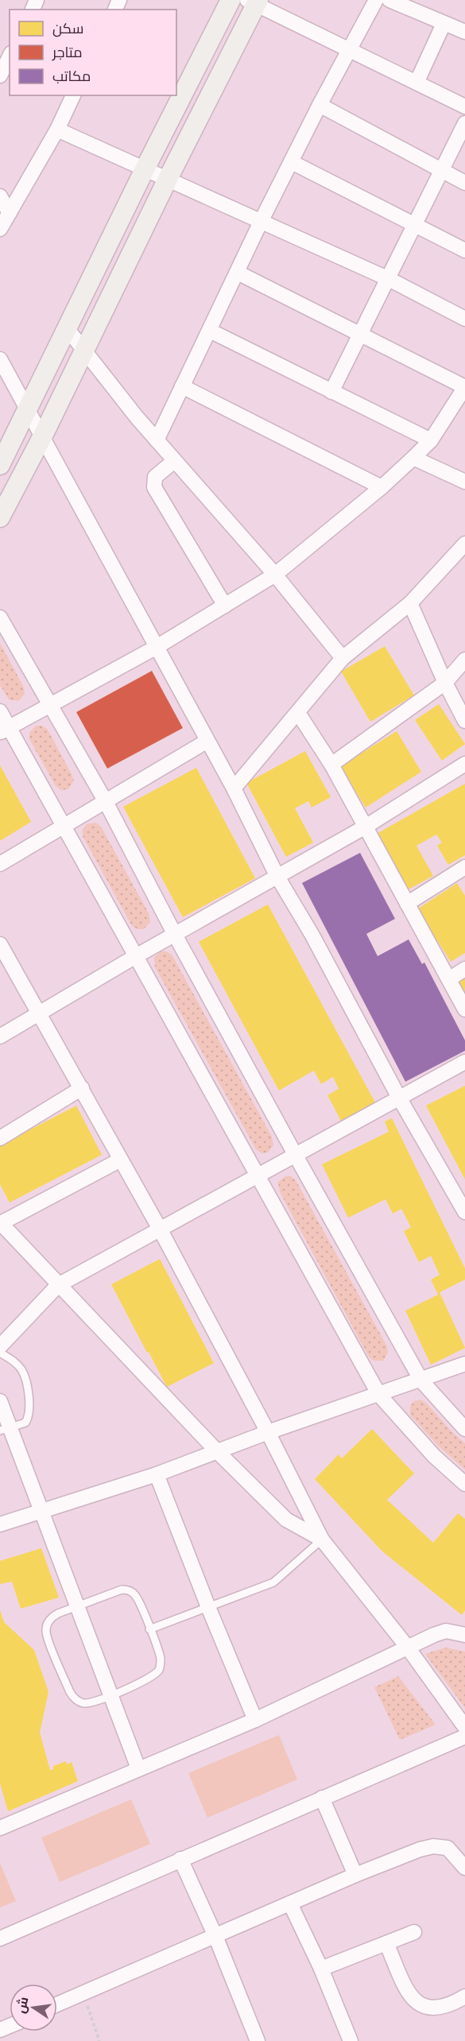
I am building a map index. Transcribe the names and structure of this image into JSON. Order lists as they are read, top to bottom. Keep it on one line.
{"legend":["سكن","متاجر","مكاتب"],"north":"left"}
